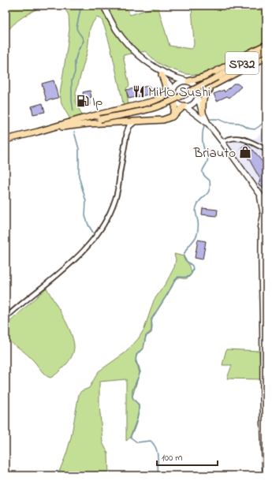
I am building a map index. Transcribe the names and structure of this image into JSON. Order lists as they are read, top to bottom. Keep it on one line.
{"streets":{"main road":["SP32"]},"places":{"restaurant":["MiHO Sushi"],"fuel station":["Ip"],"shop":["Briauto"]},"scale_bar":"100 m"}
